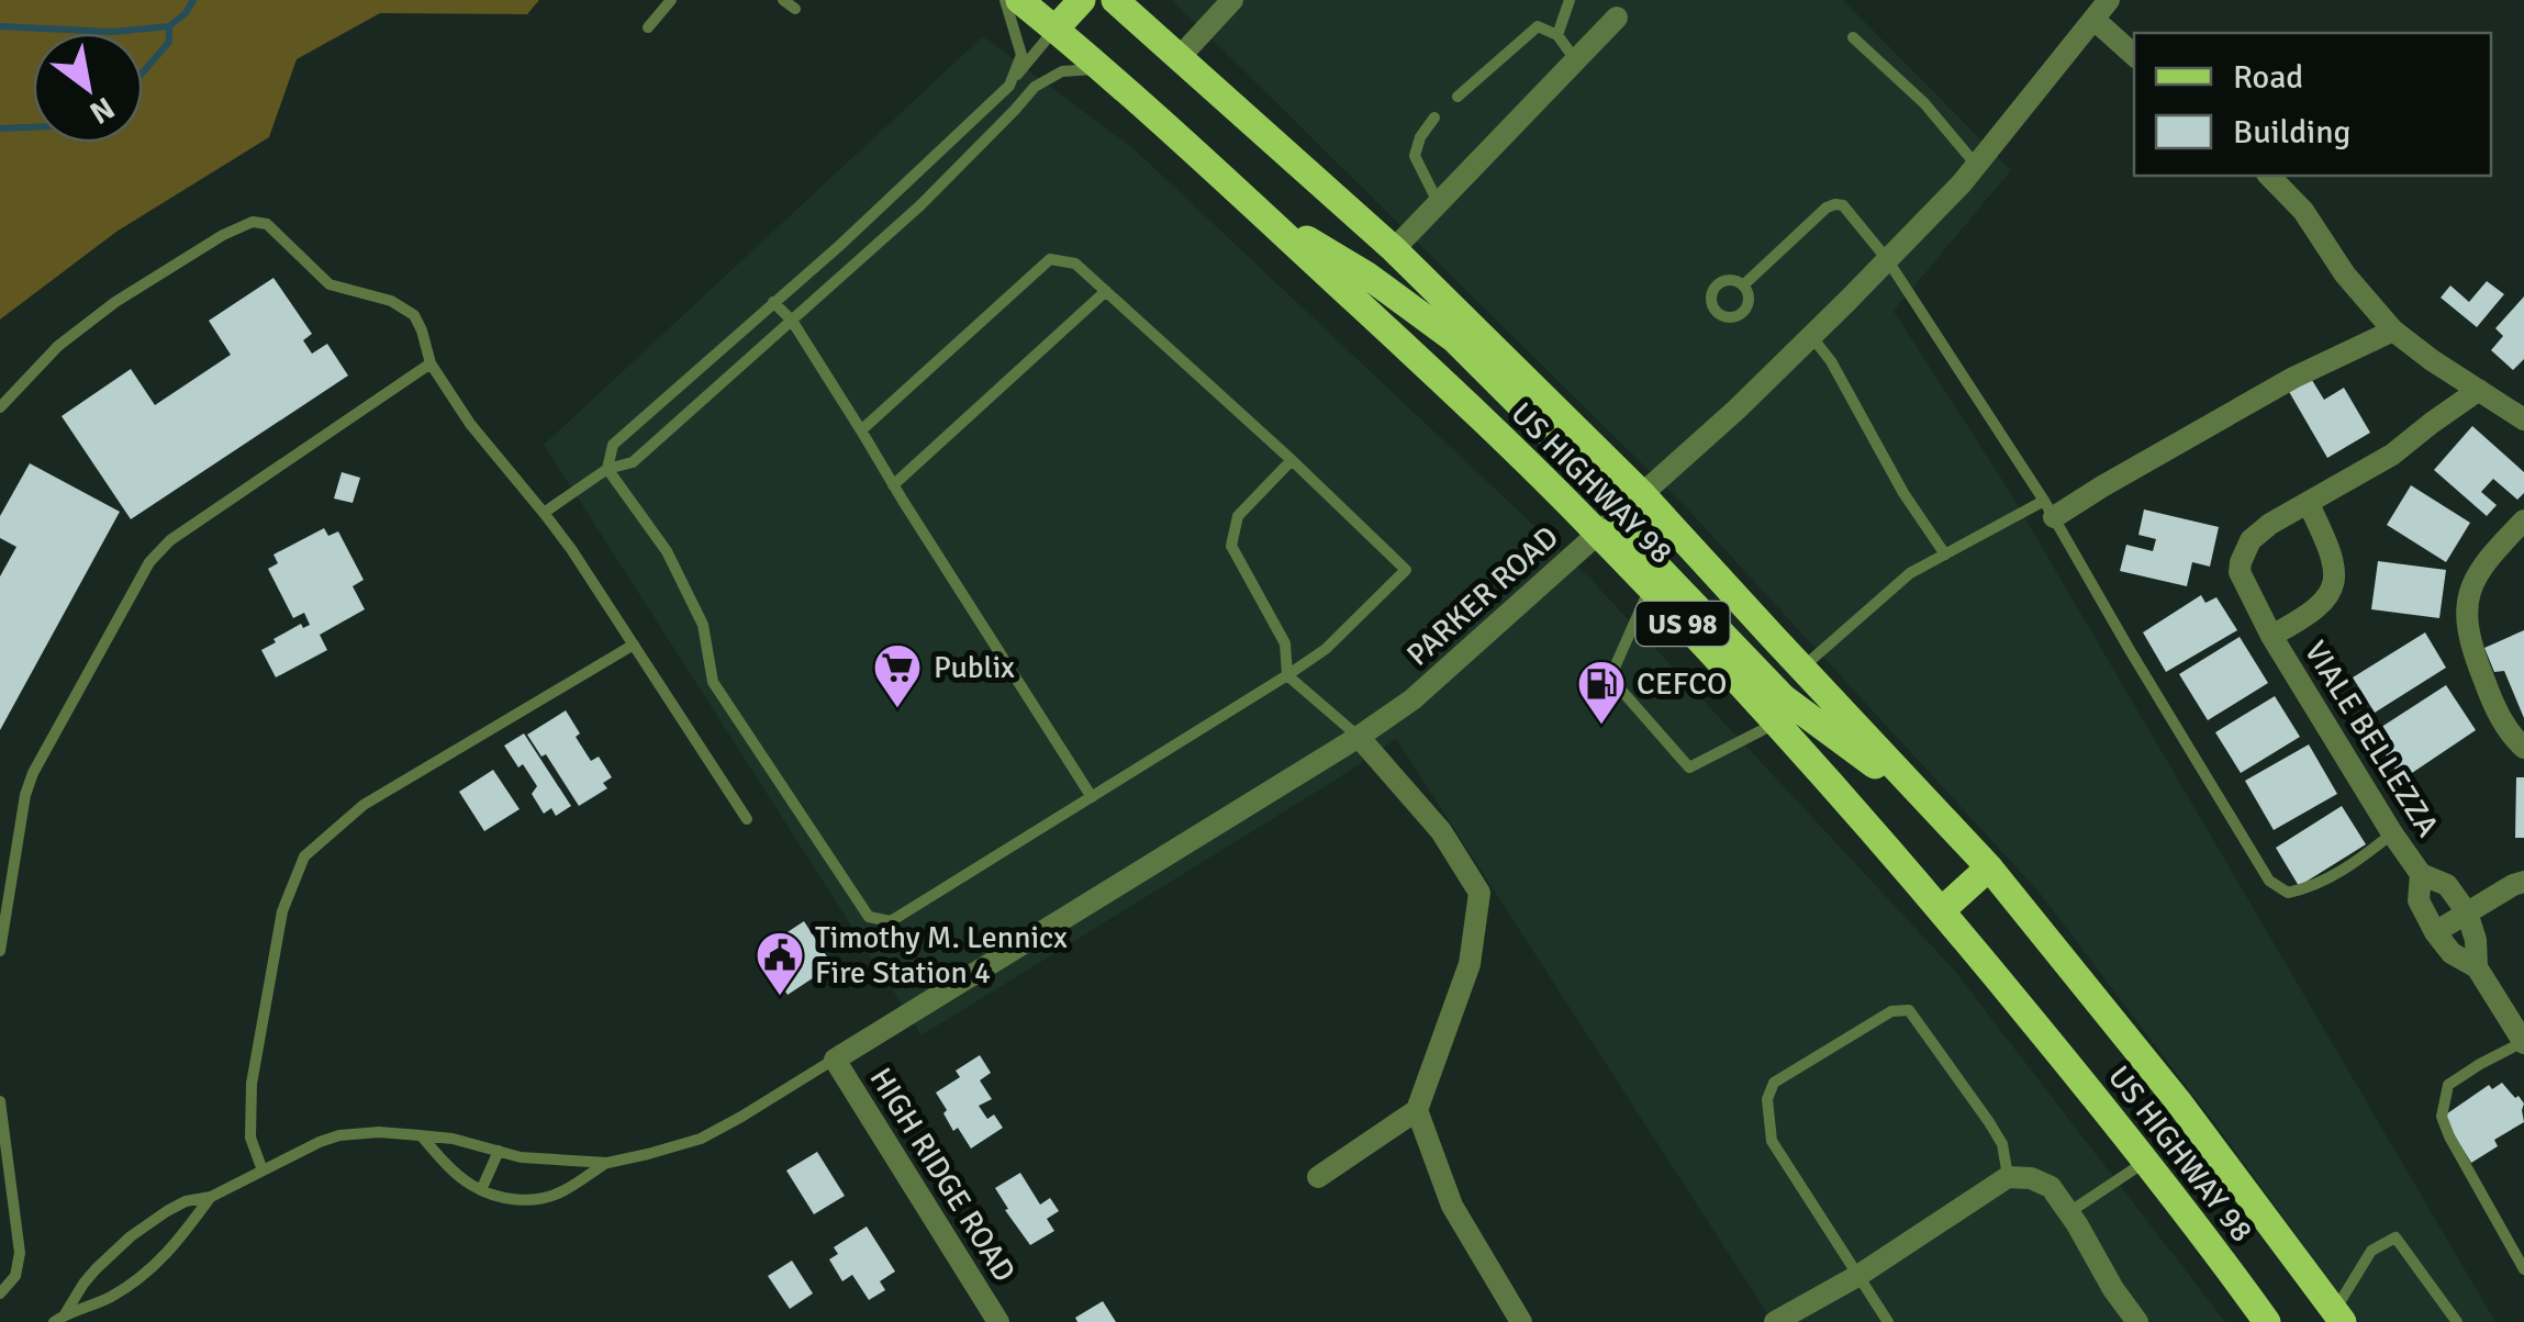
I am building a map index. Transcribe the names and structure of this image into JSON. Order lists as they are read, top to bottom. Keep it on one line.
{"streets":{"main road":["US HIGHWAY 98","US 98"],"street":["PARKER ROAD","VIALE BELLEZZA","HIGH RIDGE ROAD"]},"crossings":[["US HIGHWAY 98","PARKER ROAD"],["PARKER ROAD","HIGH RIDGE ROAD"]],"places":{"supermarket":["Publix"],"fuel station":["CEFCO"],"public building":["Timothy M. Lennicx Fire Station 4"]},"legend":["Road","Building"],"north":"bottom right"}
